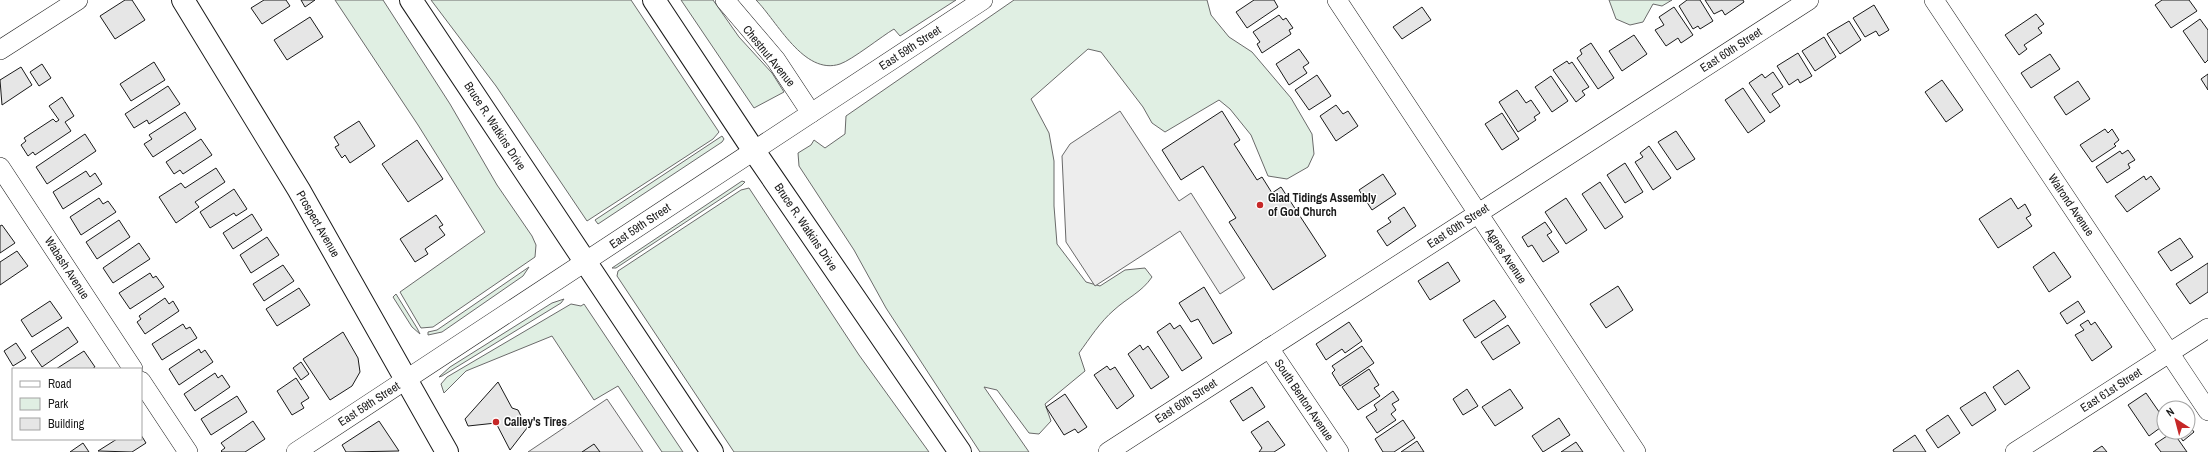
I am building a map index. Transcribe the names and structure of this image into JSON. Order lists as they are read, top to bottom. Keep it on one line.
{"streets":{"main road":["Bruce R. Watkins Drive","Prospect Avenue"],"street":["East 59th Street","East 60th Street","Chestnut Avenue","Walrond Avenue","Agnes Avenue","Wabash Avenue","East 61st Street","South Benton Avenue"]},"crossings":[["East 59th Street","Chestnut Avenue"],["East 59th Street","Bruce R. Watkins Drive"],["East 59th Street","Prospect Avenue"],["East 60th Street","Agnes Avenue"],["East 60th Street","South Benton Avenue"],["Walrond Avenue","East 61st Street"]],"places":["Glad Tidings Assembly of God Church","Calley's Tires"],"legend":["Road","Park","Building"],"north":"top left"}
